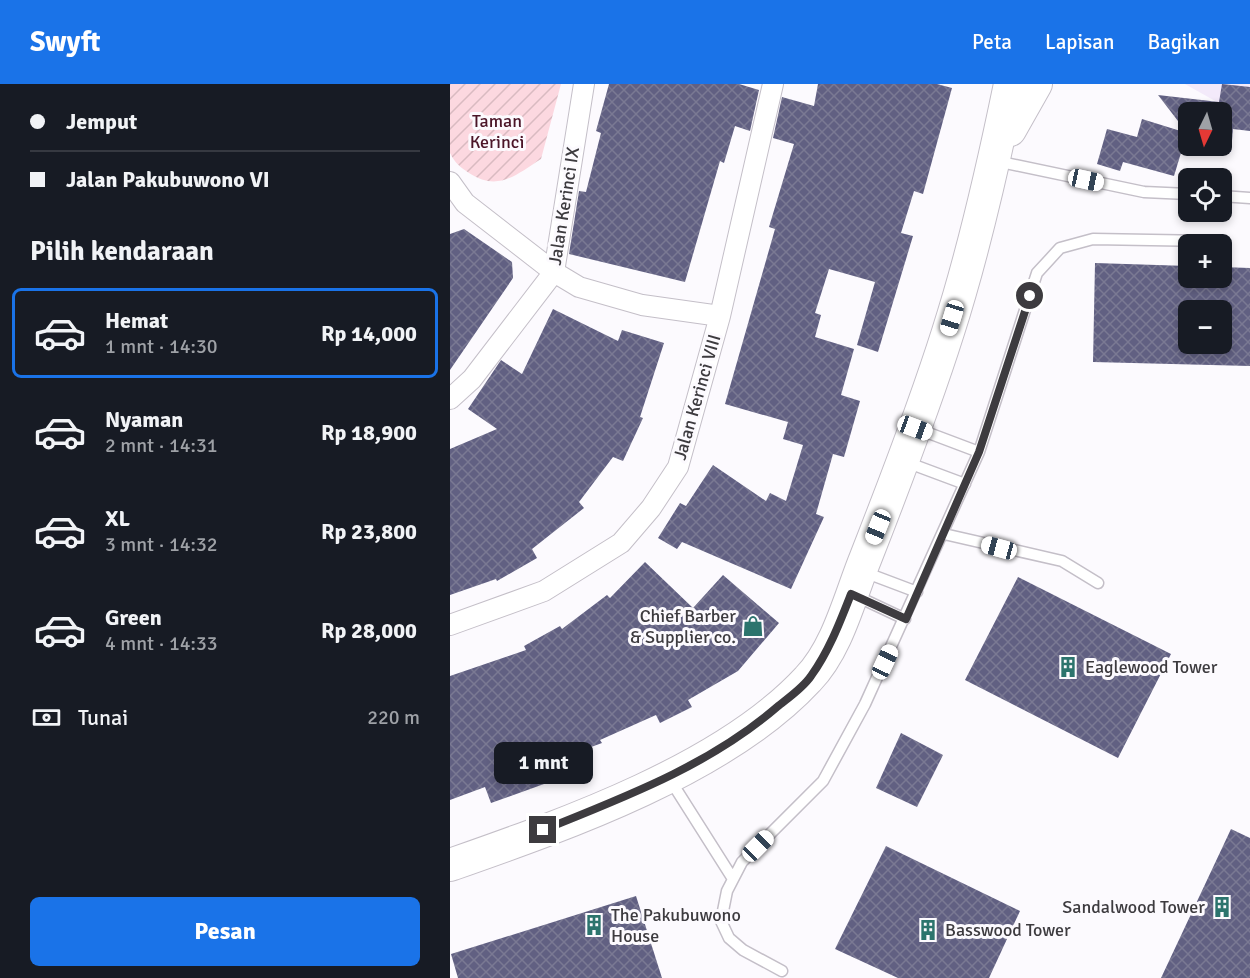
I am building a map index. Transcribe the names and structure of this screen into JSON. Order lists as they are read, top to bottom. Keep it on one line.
{"streets":{"street":["Jalan Kerinci IX","Jalan Kerinci VIII"]},"parks":["Taman Kerinci"],"places":{"shop":["Chief Barber & Supplier co."],"building":["Eaglewood Tower","Sandalwood Tower","The Pakubuwono House","Basswood Tower"]},"north":"bottom","page":{"header":"Swyft","nav":["Peta","Lapisan","Bagikan"],"banner":["Jemput","Jalan Pakubuwono VI"],"map_buttons":["+","−"],"heading":"Pilih kendaraan","list":[{"name":"Hemat","note":"1 mnt · 14:30","value":"Rp 14,000"},{"name":"Nyaman","note":"2 mnt · 14:31","value":"Rp 18,900"},{"name":"XL","note":"3 mnt · 14:32","value":"Rp 23,800"},{"name":"Green","note":"4 mnt · 14:33","value":"Rp 28,000"}],"pay":["Tunai","220 m"],"bubble":"1 mnt","buttons":"Pesan"}}
